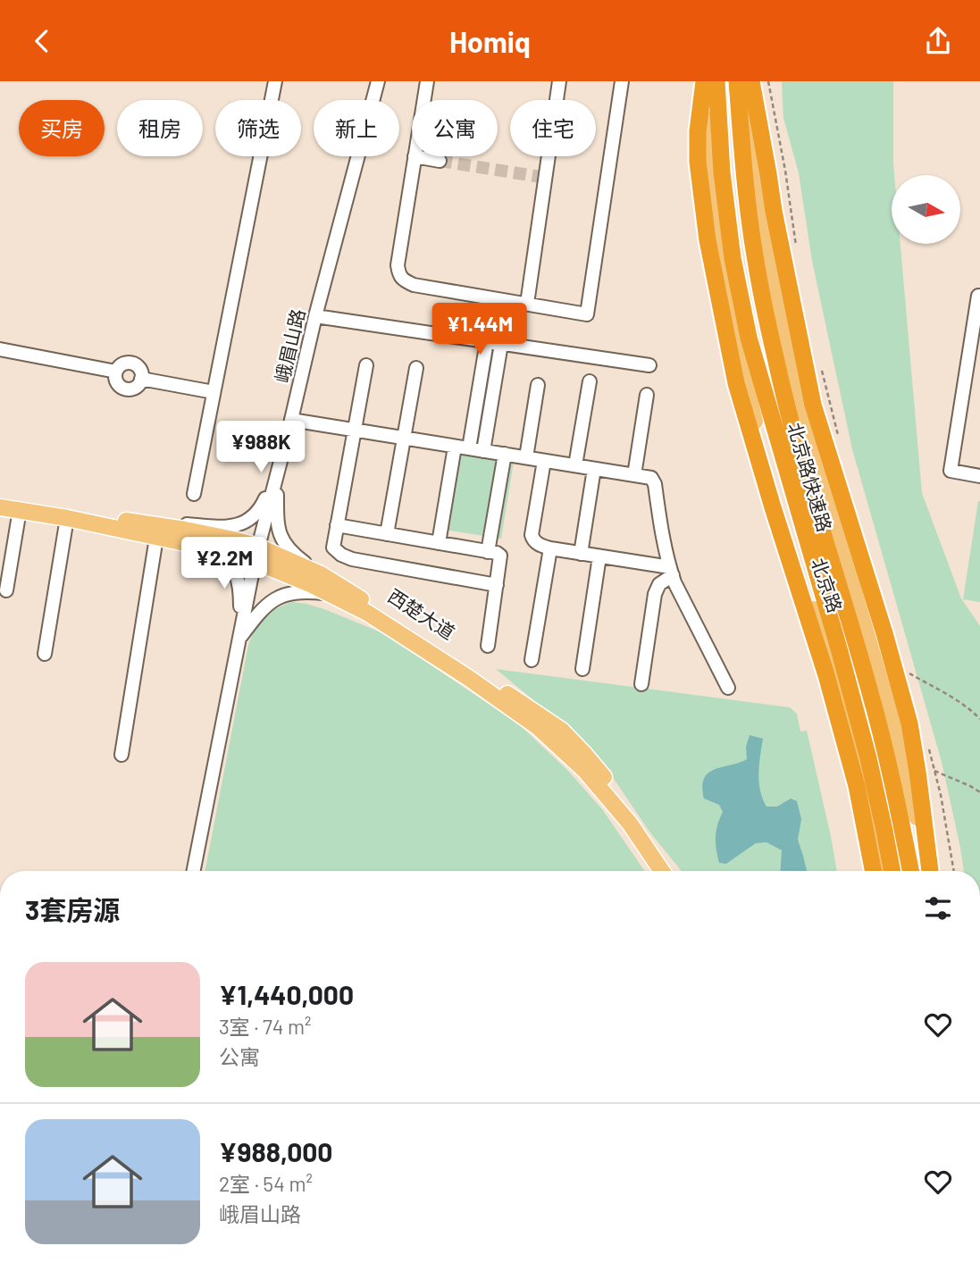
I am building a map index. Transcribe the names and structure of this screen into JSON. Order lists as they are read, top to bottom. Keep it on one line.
{"streets":{"highway":["北京路快速路"],"main road":["北京路","西楚大道"],"street":["峨眉山路"]},"crossings":[["峨眉山路","西楚大道"]],"north":"right","page":{"header":"Homiq","chip":["买房","租房","筛选","新上","公寓","住宅"],"price":["¥1.44M","¥988K","¥2.2M"],"heading":"3套房源","list":[{"name":"¥1,440,000","note":"3室 · 74 m² · 公寓"},{"name":"¥988,000","note":"2室 · 54 m² · 峨眉山路"}]}}
